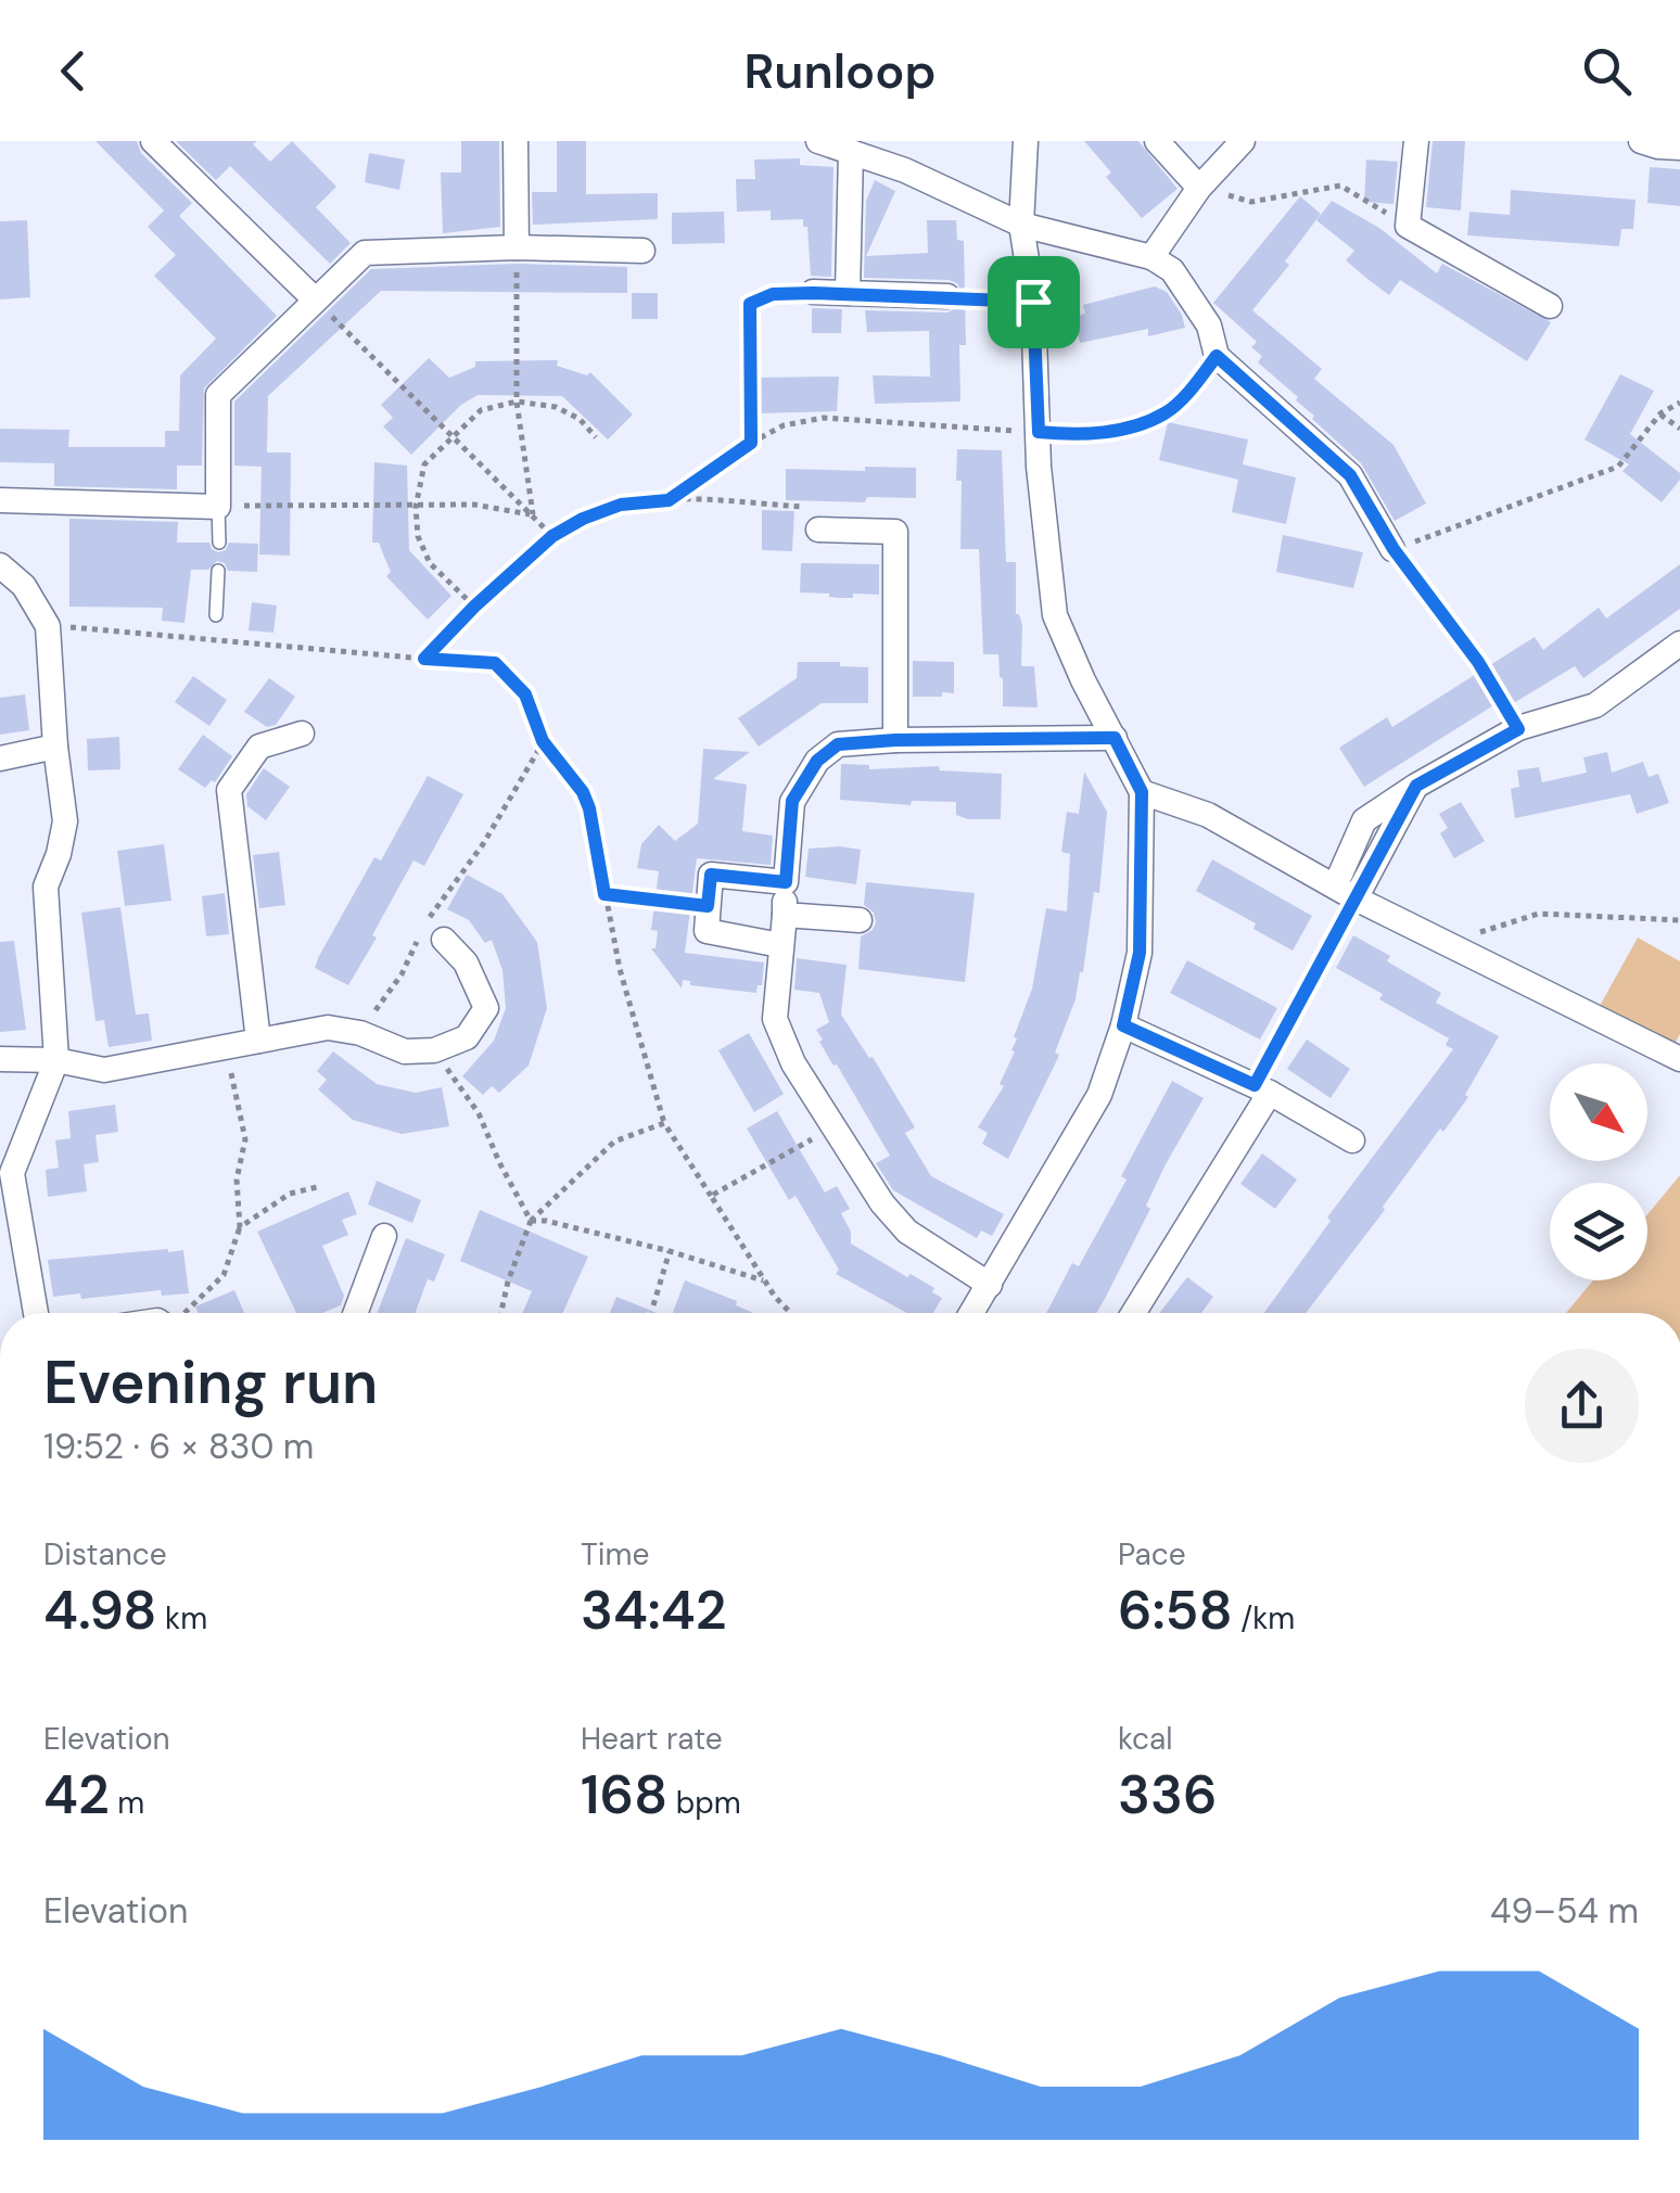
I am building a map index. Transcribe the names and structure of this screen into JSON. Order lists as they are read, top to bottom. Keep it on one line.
{"north":"bottom right","page":{"header":"Runloop","heading":["Evening run","19:52 · 6 × 830 m"],"stats":[["Distance","4.98 km"],["Time","34:42"],["Pace","6:58 /km"],["Elevation","42 m"],["Heart rate","168 bpm"],["kcal","336"]],"chart":["Elevation","49–54 m"]}}
